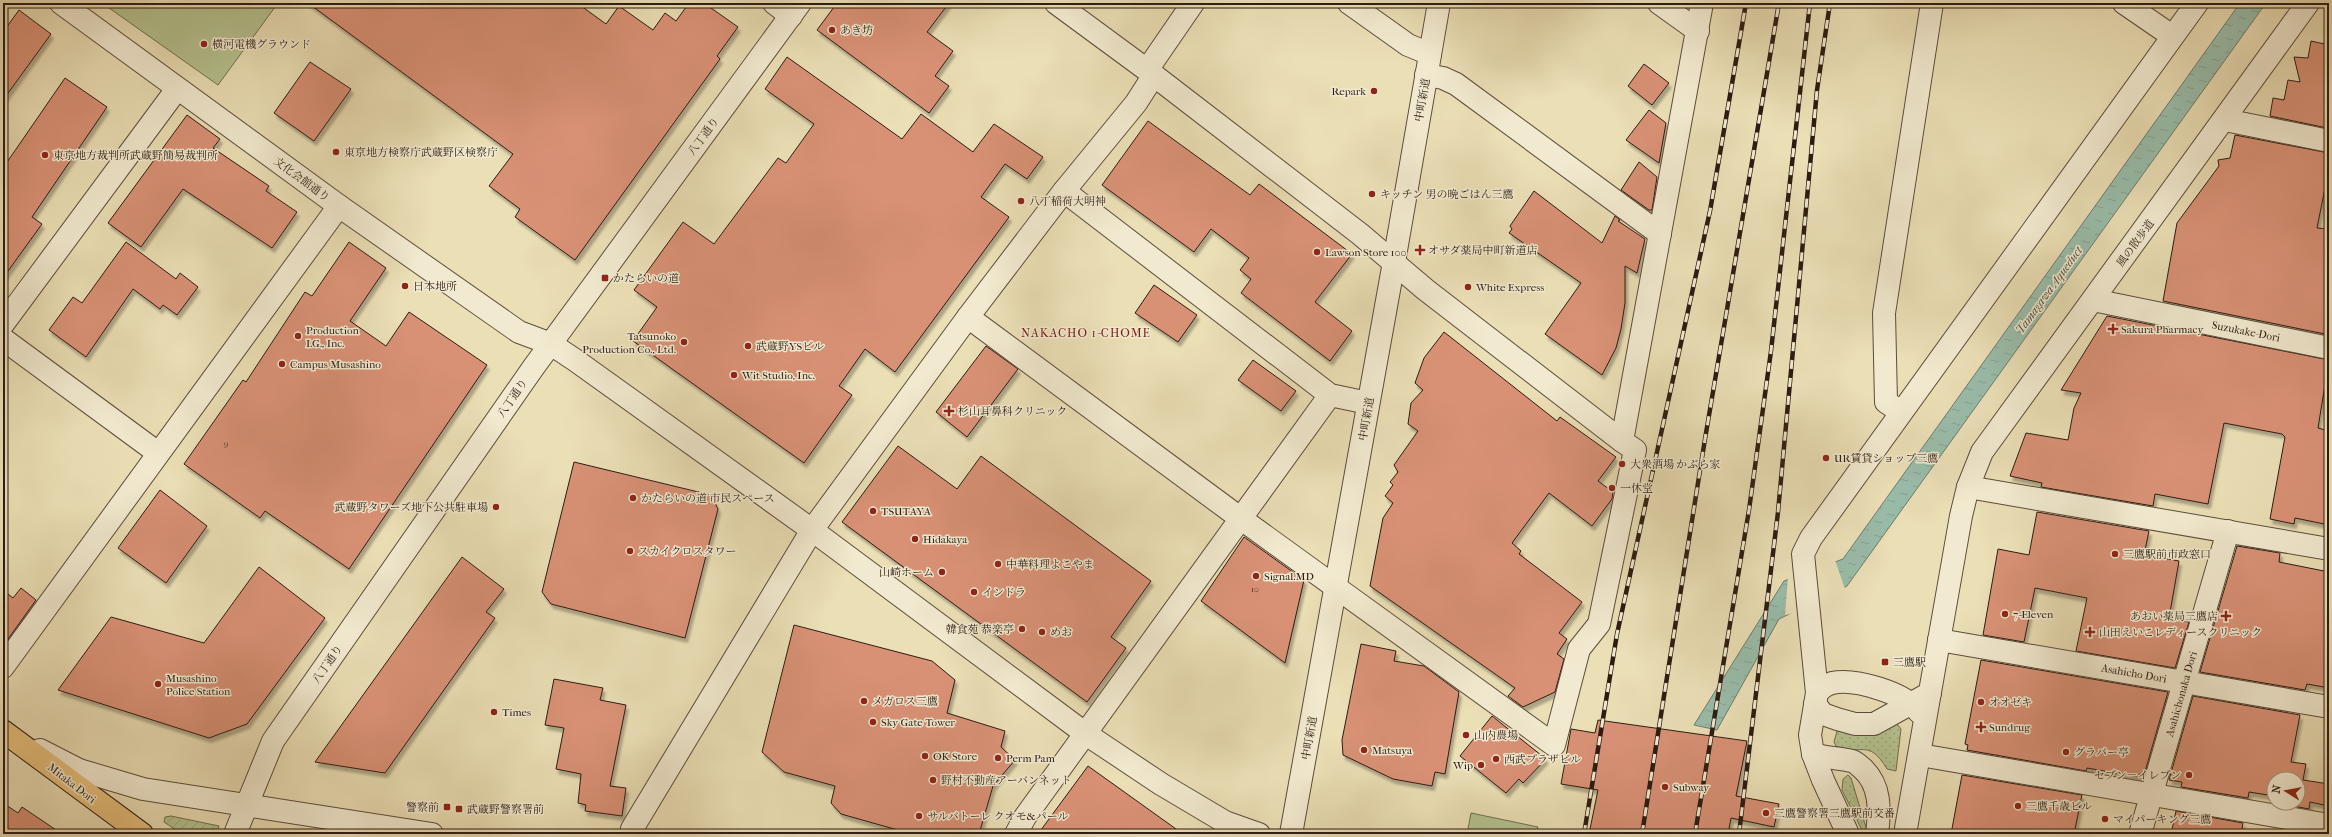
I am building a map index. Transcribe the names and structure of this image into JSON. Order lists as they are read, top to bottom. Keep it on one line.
{"streets":{"main road":["Mitaka Dori"],"street":["中町新道","八丁通り","文化会館通り","風の散歩道","Suzukake-Dori","Asahicho Dori","Asahichonaka Dori"]},"crossings":[["八丁通り","文化会館通り"],["風の散歩道","Suzukake-Dori"],["風の散歩道","Asahicho Dori"],["Asahicho Dori","Asahichonaka Dori"]],"districts":["NAKACHO 1-CHOME"],"water":["Tamagawa Aqueduct"],"places":{"other":["あき坊","横河電機グラウンド","Repark","東京地方検察庁武蔵野区検察庁","東京地方裁判所武蔵野簡易裁判所","キッチン 男の晩ごはん三鷹","八丁稲荷大明神","Lawson Store 100","日本地所","White Express","Production I.G., Inc.","Tatsunoko Production Co., Ltd.","武蔵野YSビル","Campus Musashino","Wit Studio, Inc.","UR賃貸ショップ三鷹","大衆酒場 かぶら家","一休堂","かたらいの道 市民スペース","武蔵野タワーズ地下公共駐車場","TSUTAYA","Hidakaya","スカイクロスタワー","三鷹駅前市政窓口","中華料理よこやま","山崎ホーム","Signal.MD","インドラ","7-Eleven","韓食苑 恭楽亭","めお","Musashino Police Station","メガロス三鷹","オオゼキ","Times","Sky Gate Tower","山内農場","Matsuya","グラバー亭","OK Store","Perm Pam","西武プラザビル","Wip","セブン－イレブン","野村不動産アーバンネット","Subway","三鷹千歳ビル","三鷹警察署三鷹駅前交番","サルバトーレ クオモ&パール","マイパーキング三鷹"],"health":["オサダ薬局中町新道店","Sakura Pharmacy","杉山耳鼻科クリニック","あおい薬局三鷹店","山田えいこレディースクリニック","Sundrug"],"transit":["かたらいの道","三鷹駅","警察前","武蔵野警察署前"]},"house_numbers":["9","10"],"north":"left"}
